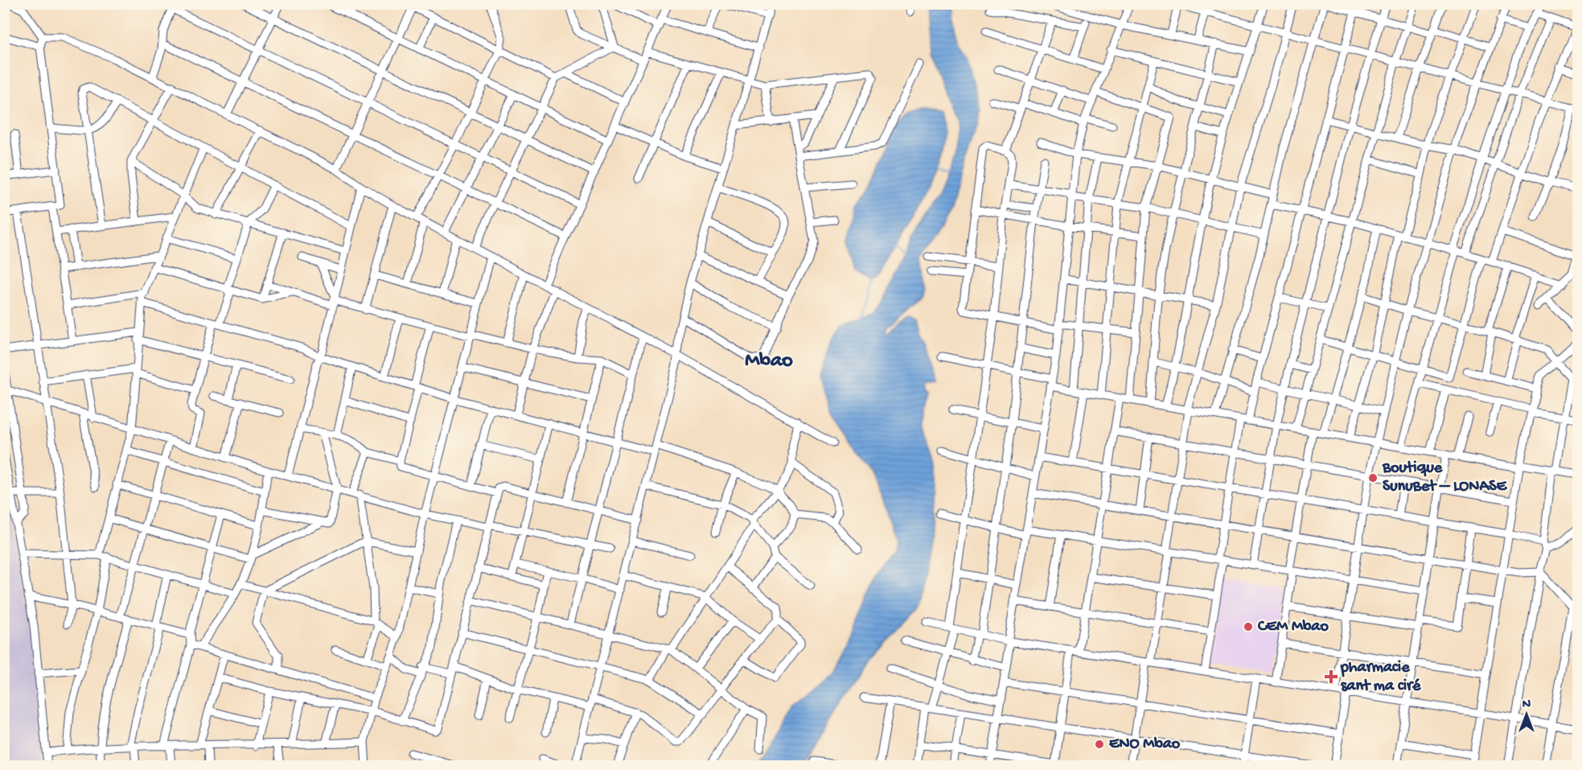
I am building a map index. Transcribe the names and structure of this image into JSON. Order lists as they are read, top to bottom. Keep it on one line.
{"districts":["Mbao"],"places":{"other":["Boutique SunuBet – LONASE","CEM Mbao","ENO Mbao"],"health":["pharmacie sant ma ciré"]},"north":"top"}
